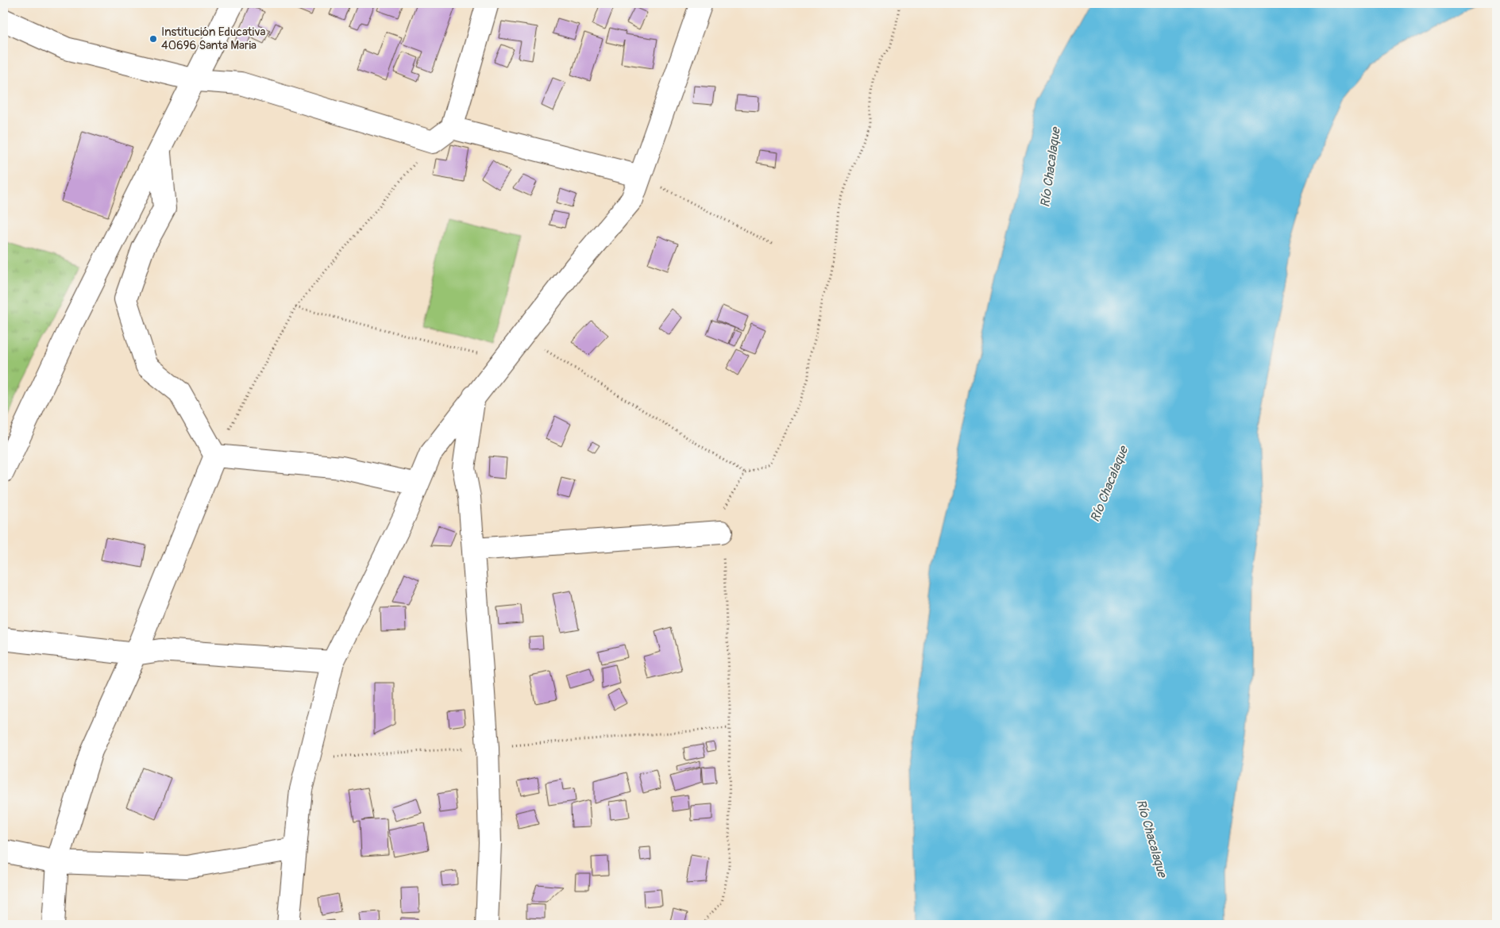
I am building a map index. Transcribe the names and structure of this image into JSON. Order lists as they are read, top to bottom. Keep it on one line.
{"water":["Río Chacalaque"],"places":["Institución Educativa 40696 Santa Maria"]}
